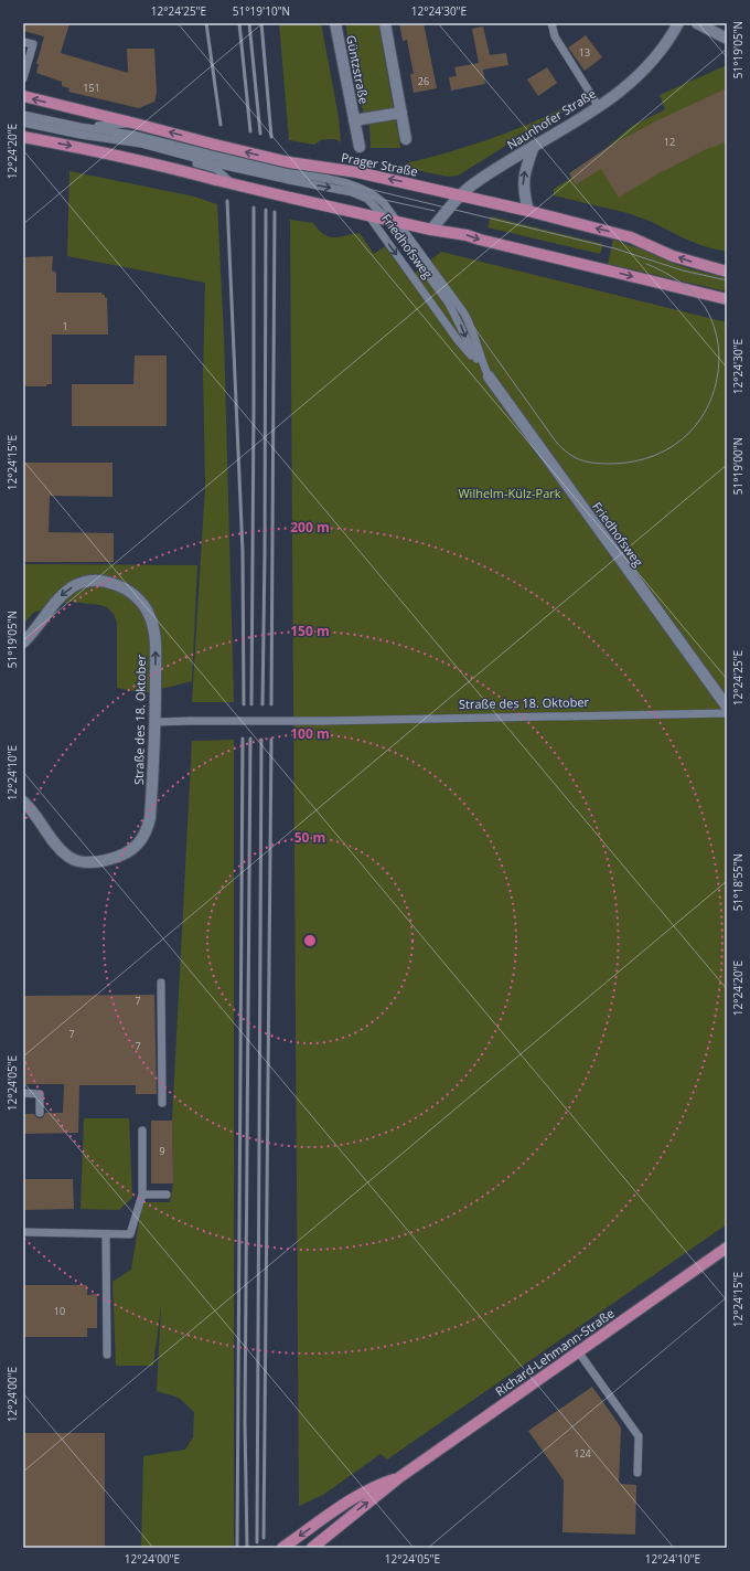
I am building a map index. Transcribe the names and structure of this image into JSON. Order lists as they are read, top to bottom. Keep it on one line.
{"streets":{"main road":["Prager Straße","Richard-Lehmann-Straße"],"street":["Güntzstraße","Naunhofer Straße","Friedhofsweg","Straße des 18. Oktober"]},"crossings":[["Naunhofer Straße","Prager Straße"],["Prager Straße","Friedhofsweg"]],"parks":["Wilhelm-Külz-Park"],"house_numbers":["13","26","151","12","1","7","7","7","9","10","124"],"coordinates":["12°24'25\"E","51°19'10\"N","12°24'30\"E","51°19'05\"N","12°24'20\"E","12°24'15\"E","51°19'00\"N","12°24'10\"E","51°18'55\"N","12°24'05\"E","12°24'00\"E"],"rings":["200 m","150 m","100 m","50 m"]}
